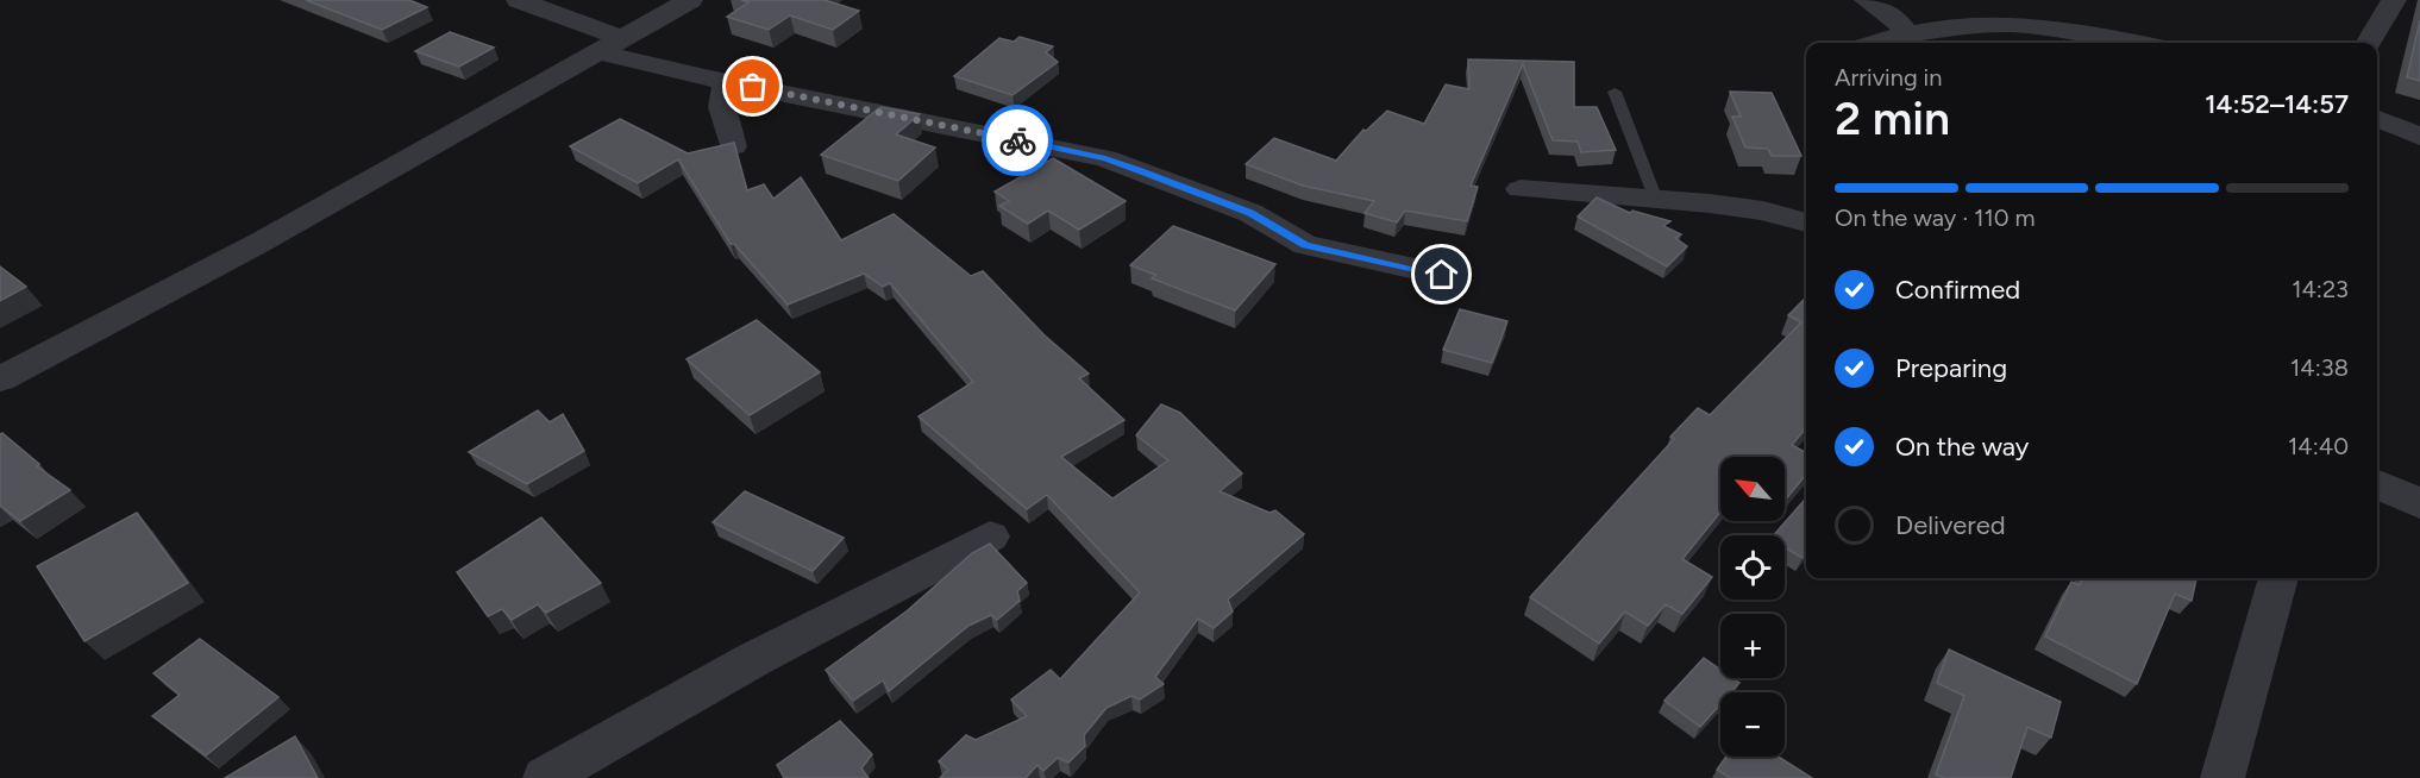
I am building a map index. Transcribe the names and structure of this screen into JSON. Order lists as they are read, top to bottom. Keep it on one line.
{"north":"top left","page":{"heading":["2 min","Arriving in","14:52–14:57"],"bar":"On the way · 110 m","list":[["Confirmed","14:23"],["Preparing","14:38"],["On the way","14:40"],"Delivered"],"map_buttons":["+","−"]}}
